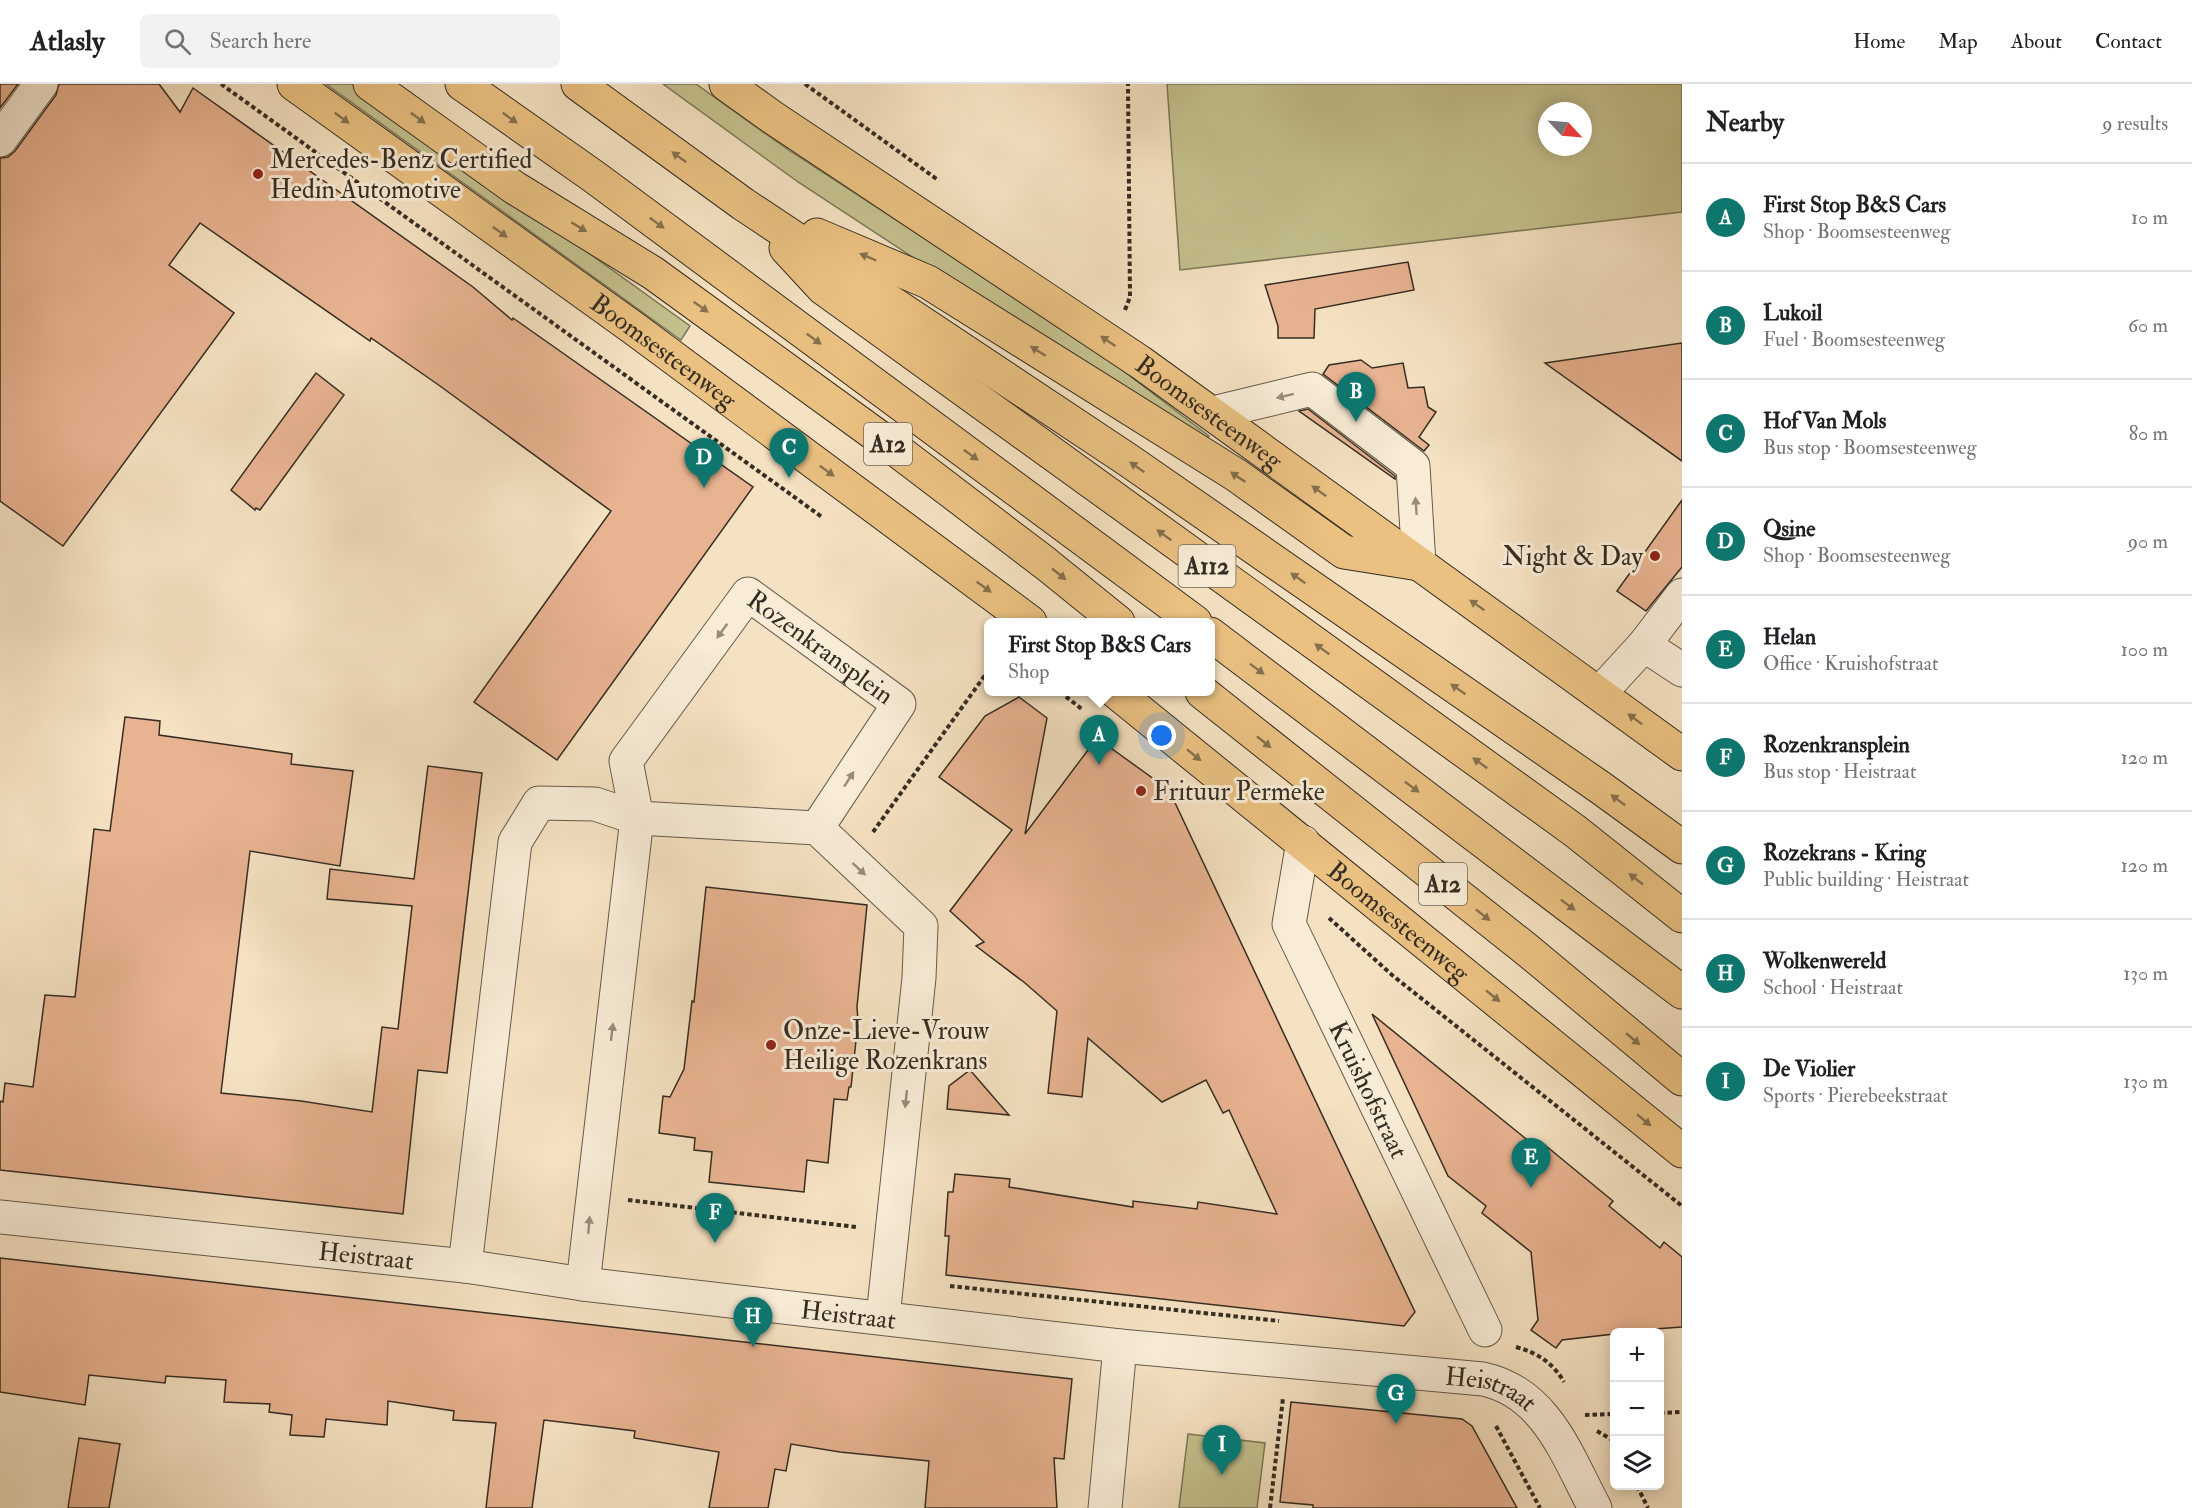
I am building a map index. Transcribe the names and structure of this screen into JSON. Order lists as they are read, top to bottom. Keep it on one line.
{"streets":{"main road":["Boomsesteenweg","A12","A112"],"street":["Rozenkransplein","Kruishofstraat","Heistraat"]},"crossings":[["Boomsesteenweg","Kruishofstraat"],["A12","A112"],["Rozenkransplein","Heistraat"]],"places":["Mercedes-Benz Certified Hedin Automotive","Night & Day","Frituur Permeke","Onze-Lieve-Vrouw Heilige Rozenkrans"],"north":"bottom right","page":{"header":"Atlasly","search":"Search here","nav":["Home","Map","About","Contact"],"heading":["Nearby","9 results"],"list":[{"mark":"A","name":"First Stop B&S Cars","note":"Shop · Boomsesteenweg","value":"10 m"},{"mark":"B","name":"Lukoil","note":"Fuel · Boomsesteenweg","value":"60 m"},{"mark":"C","name":"Hof Van Mols","note":"Bus stop · Boomsesteenweg","value":"80 m"},{"mark":"D","name":"Qsine","note":"Shop · Boomsesteenweg","value":"90 m"},{"mark":"E","name":"Helan","note":"Office · Kruishofstraat","value":"100 m"},{"mark":"F","name":"Rozenkransplein","note":"Bus stop · Heistraat","value":"120 m"},{"mark":"G","name":"Rozekrans - Kring","note":"Public building · Heistraat","value":"120 m"},{"mark":"H","name":"Wolkenwereld","note":"School · Heistraat","value":"130 m"},{"mark":"I","name":"De Violier","note":"Sports · Pierebeekstraat","value":"130 m"}],"pins":["B","C","D","A","E","F","H","G","I"],"popup":["First Stop B&S Cars","Shop"],"map_buttons":["+","−"]}}
